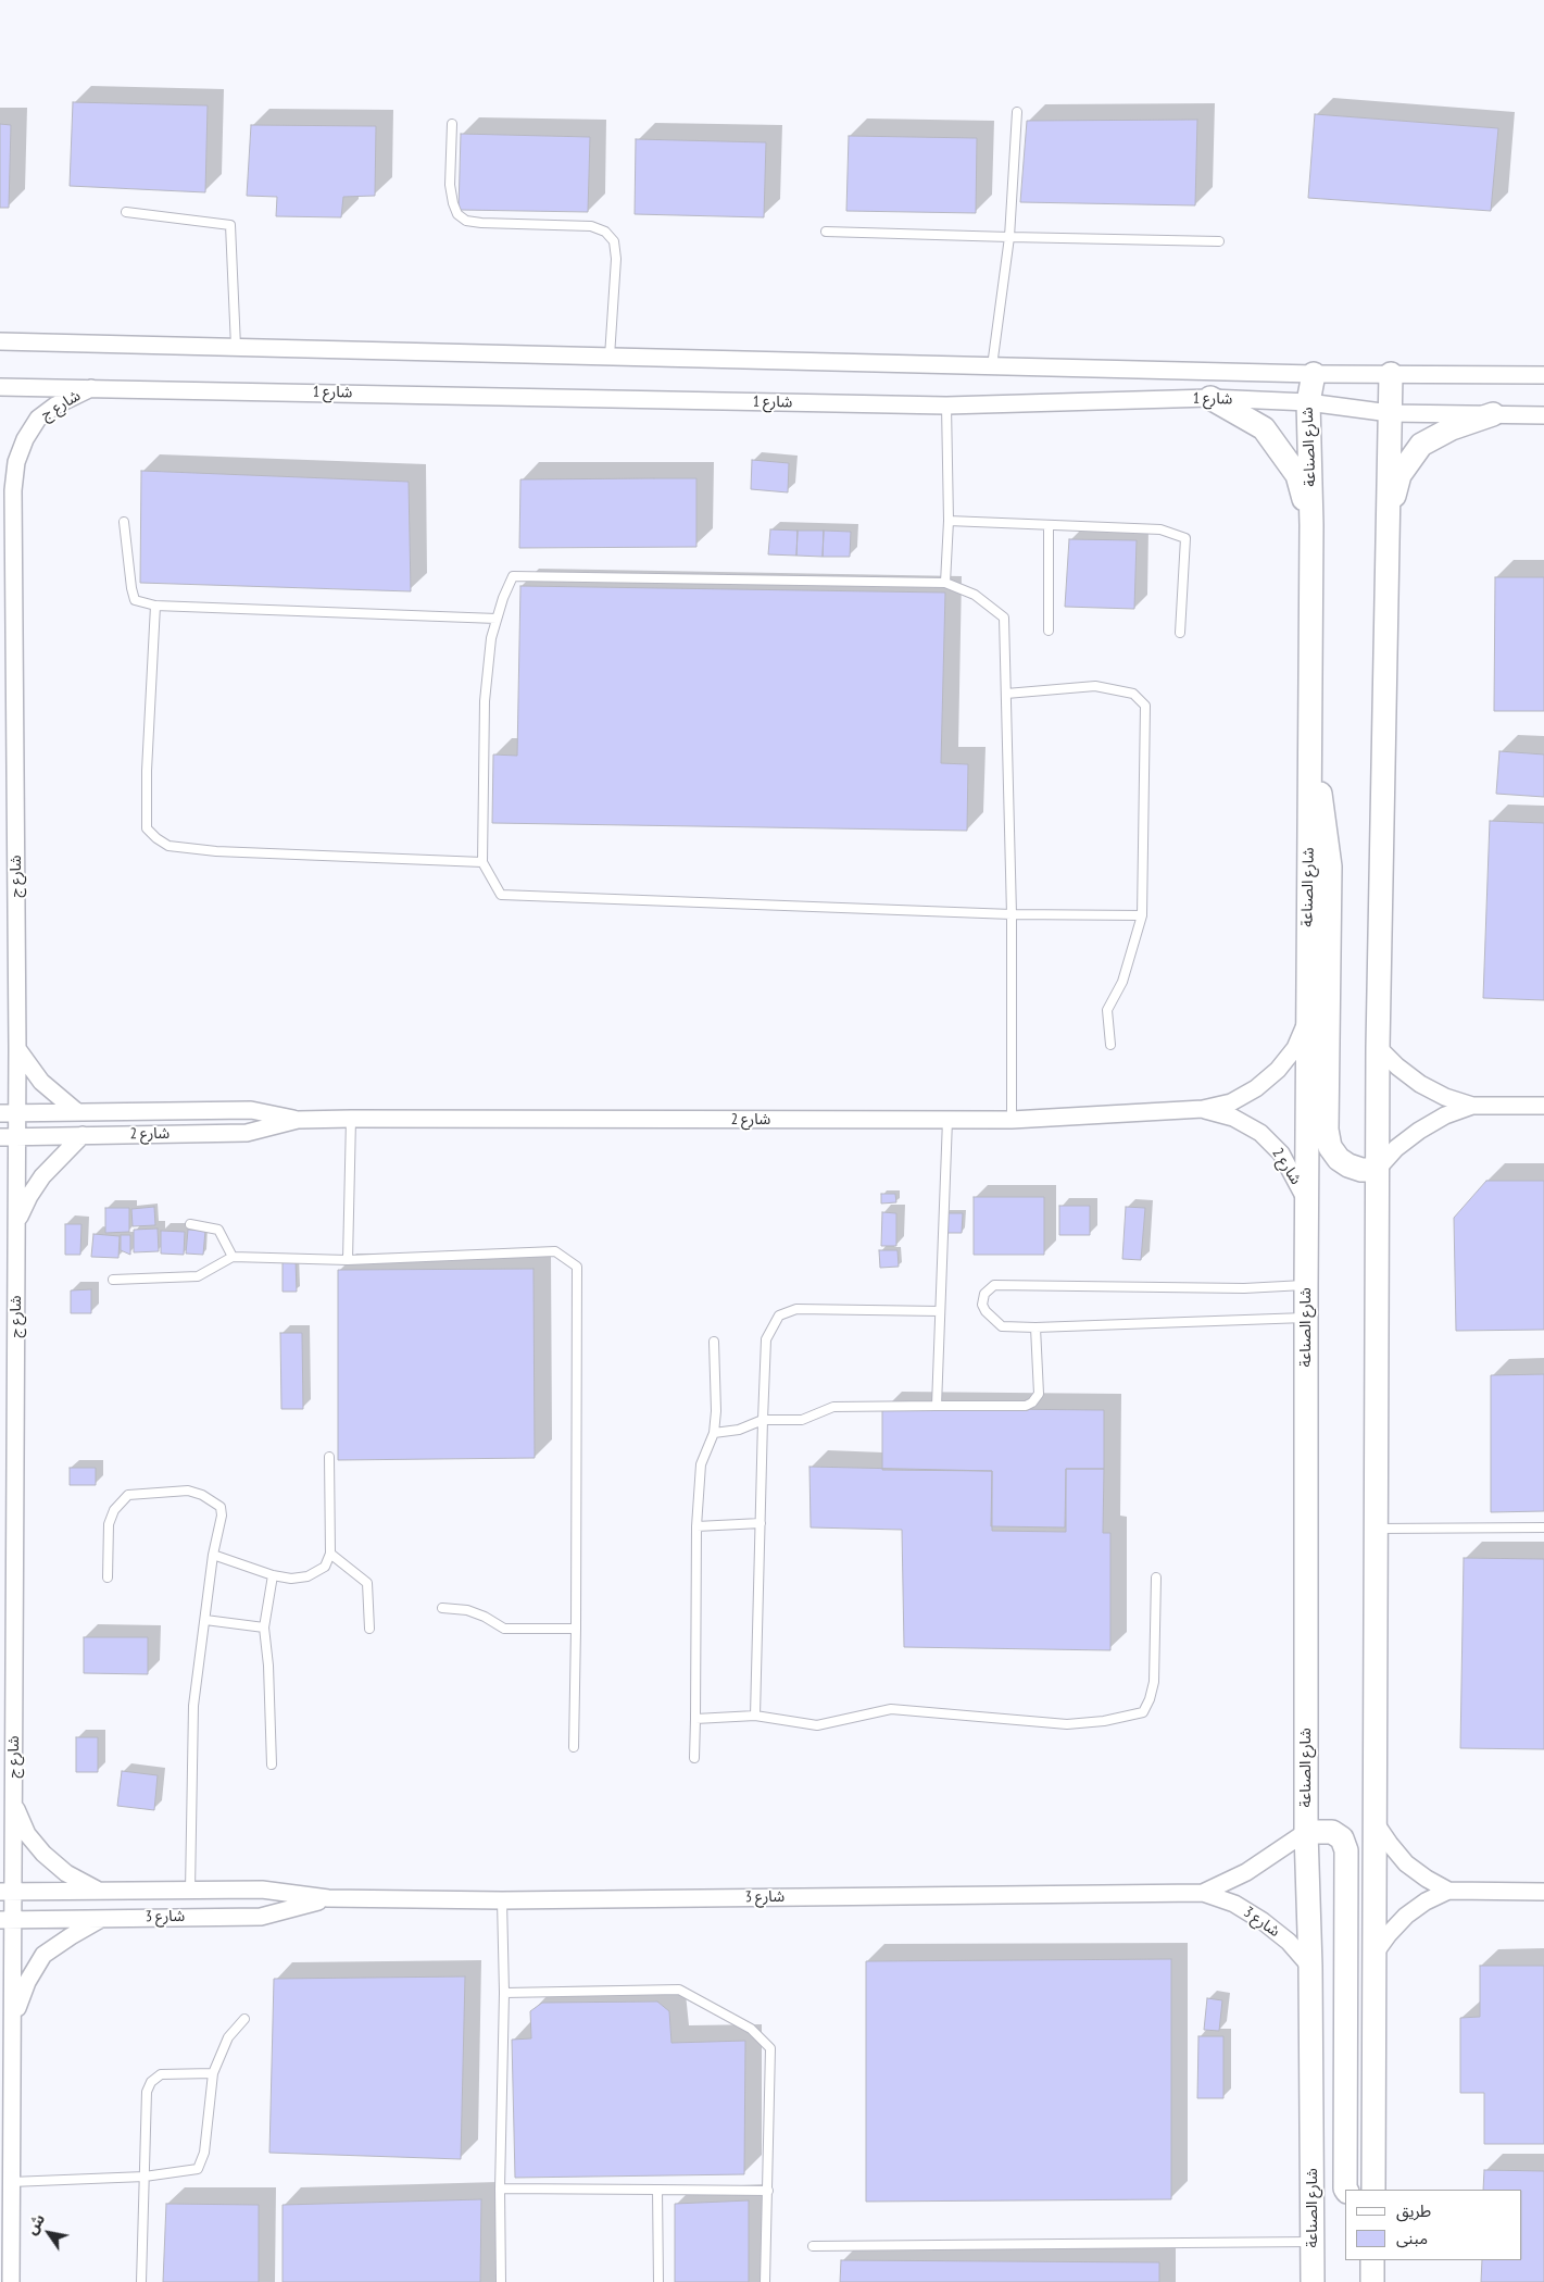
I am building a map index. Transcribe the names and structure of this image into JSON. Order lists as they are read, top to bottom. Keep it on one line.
{"streets":{"street":["شارع 1","شارع ج","شارع الصناعة","شارع 2","شارع 3"]},"crossings":[["شارع 1","شارع ج"],["شارع 1","شارع الصناعة"],["شارع ج","شارع 2"],["شارع ج","شارع 3"],["شارع الصناعة","شارع 2"],["شارع الصناعة","شارع 3"]],"legend":["طريق","مبنى"],"north":"top left"}
